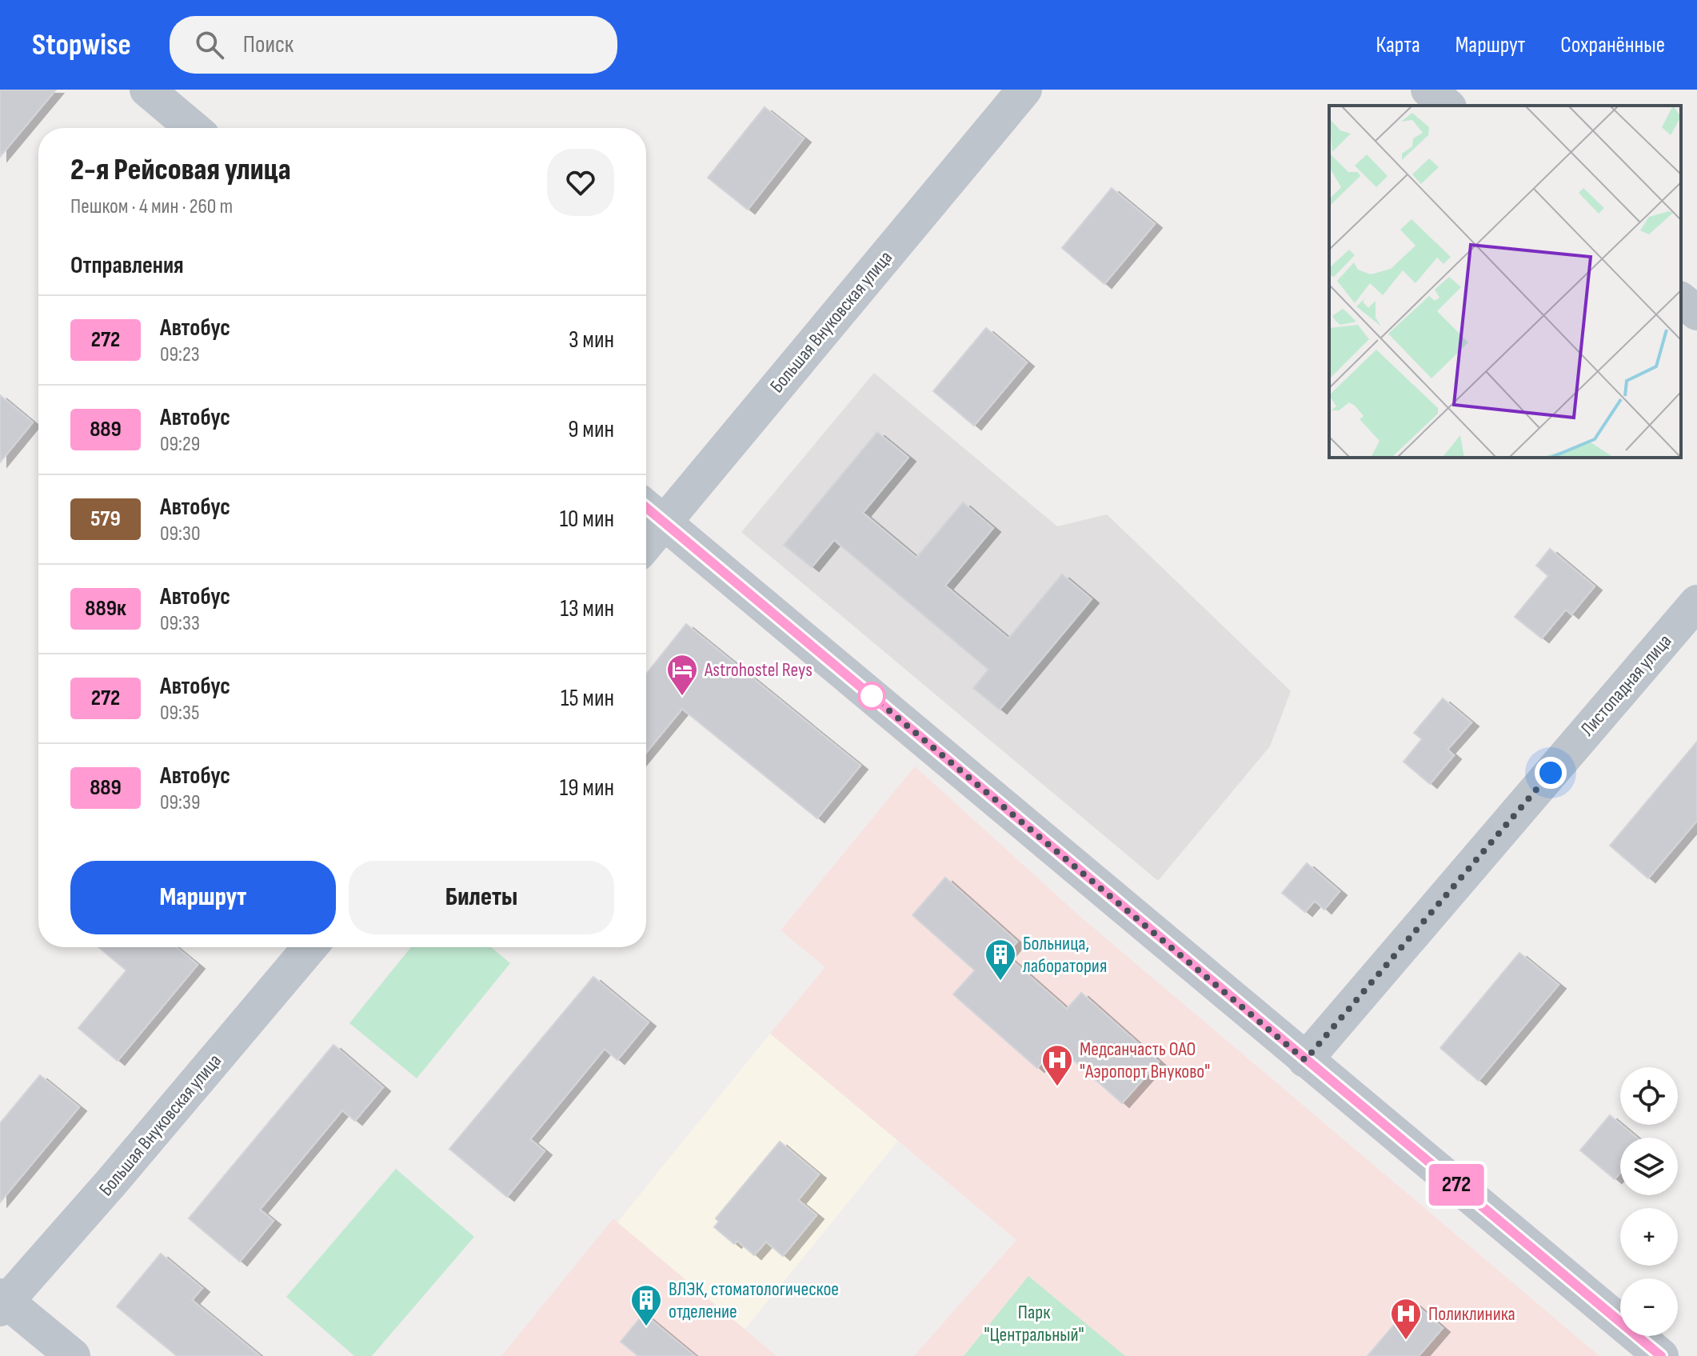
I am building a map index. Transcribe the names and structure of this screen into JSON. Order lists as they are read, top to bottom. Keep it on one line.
{"streets":{"street":["Большая Внуковская улица","Листопадная улица"]},"parks":["Парк \"Центральный\""],"places":{"hotel":["Astrohostel Reys"],"building":["Больница, лаборатория","ВЛЭК, стоматологическое отделение"],"hospital":["Медсанчасть ОАО \"Аэропорт Внуково\"","Поликлиника"]},"lines":["bus line 272"],"page":{"header":"Stopwise","search":"Поиск","nav":["Карта","Маршрут","Сохранённые"],"on_map":"272","heading":[["2-я Рейсовая улица","Пешком · 4 мин · 260 m"],"Отправления"],"list":[{"mark":"272","name":"Автобус","note":"09:23","value":"3 мин"},{"mark":"889","name":"Автобус","note":"09:29","value":"9 мин"},{"mark":"579","name":"Автобус","note":"09:30","value":"10 мин"},{"mark":"889к","name":"Автобус","note":"09:33","value":"13 мин"},{"mark":"272","name":"Автобус","note":"09:35","value":"15 мин"},{"mark":"889","name":"Автобус","note":"09:39","value":"19 мин"}],"buttons":["Маршрут","Билеты"],"map_buttons":["+","−"]}}
